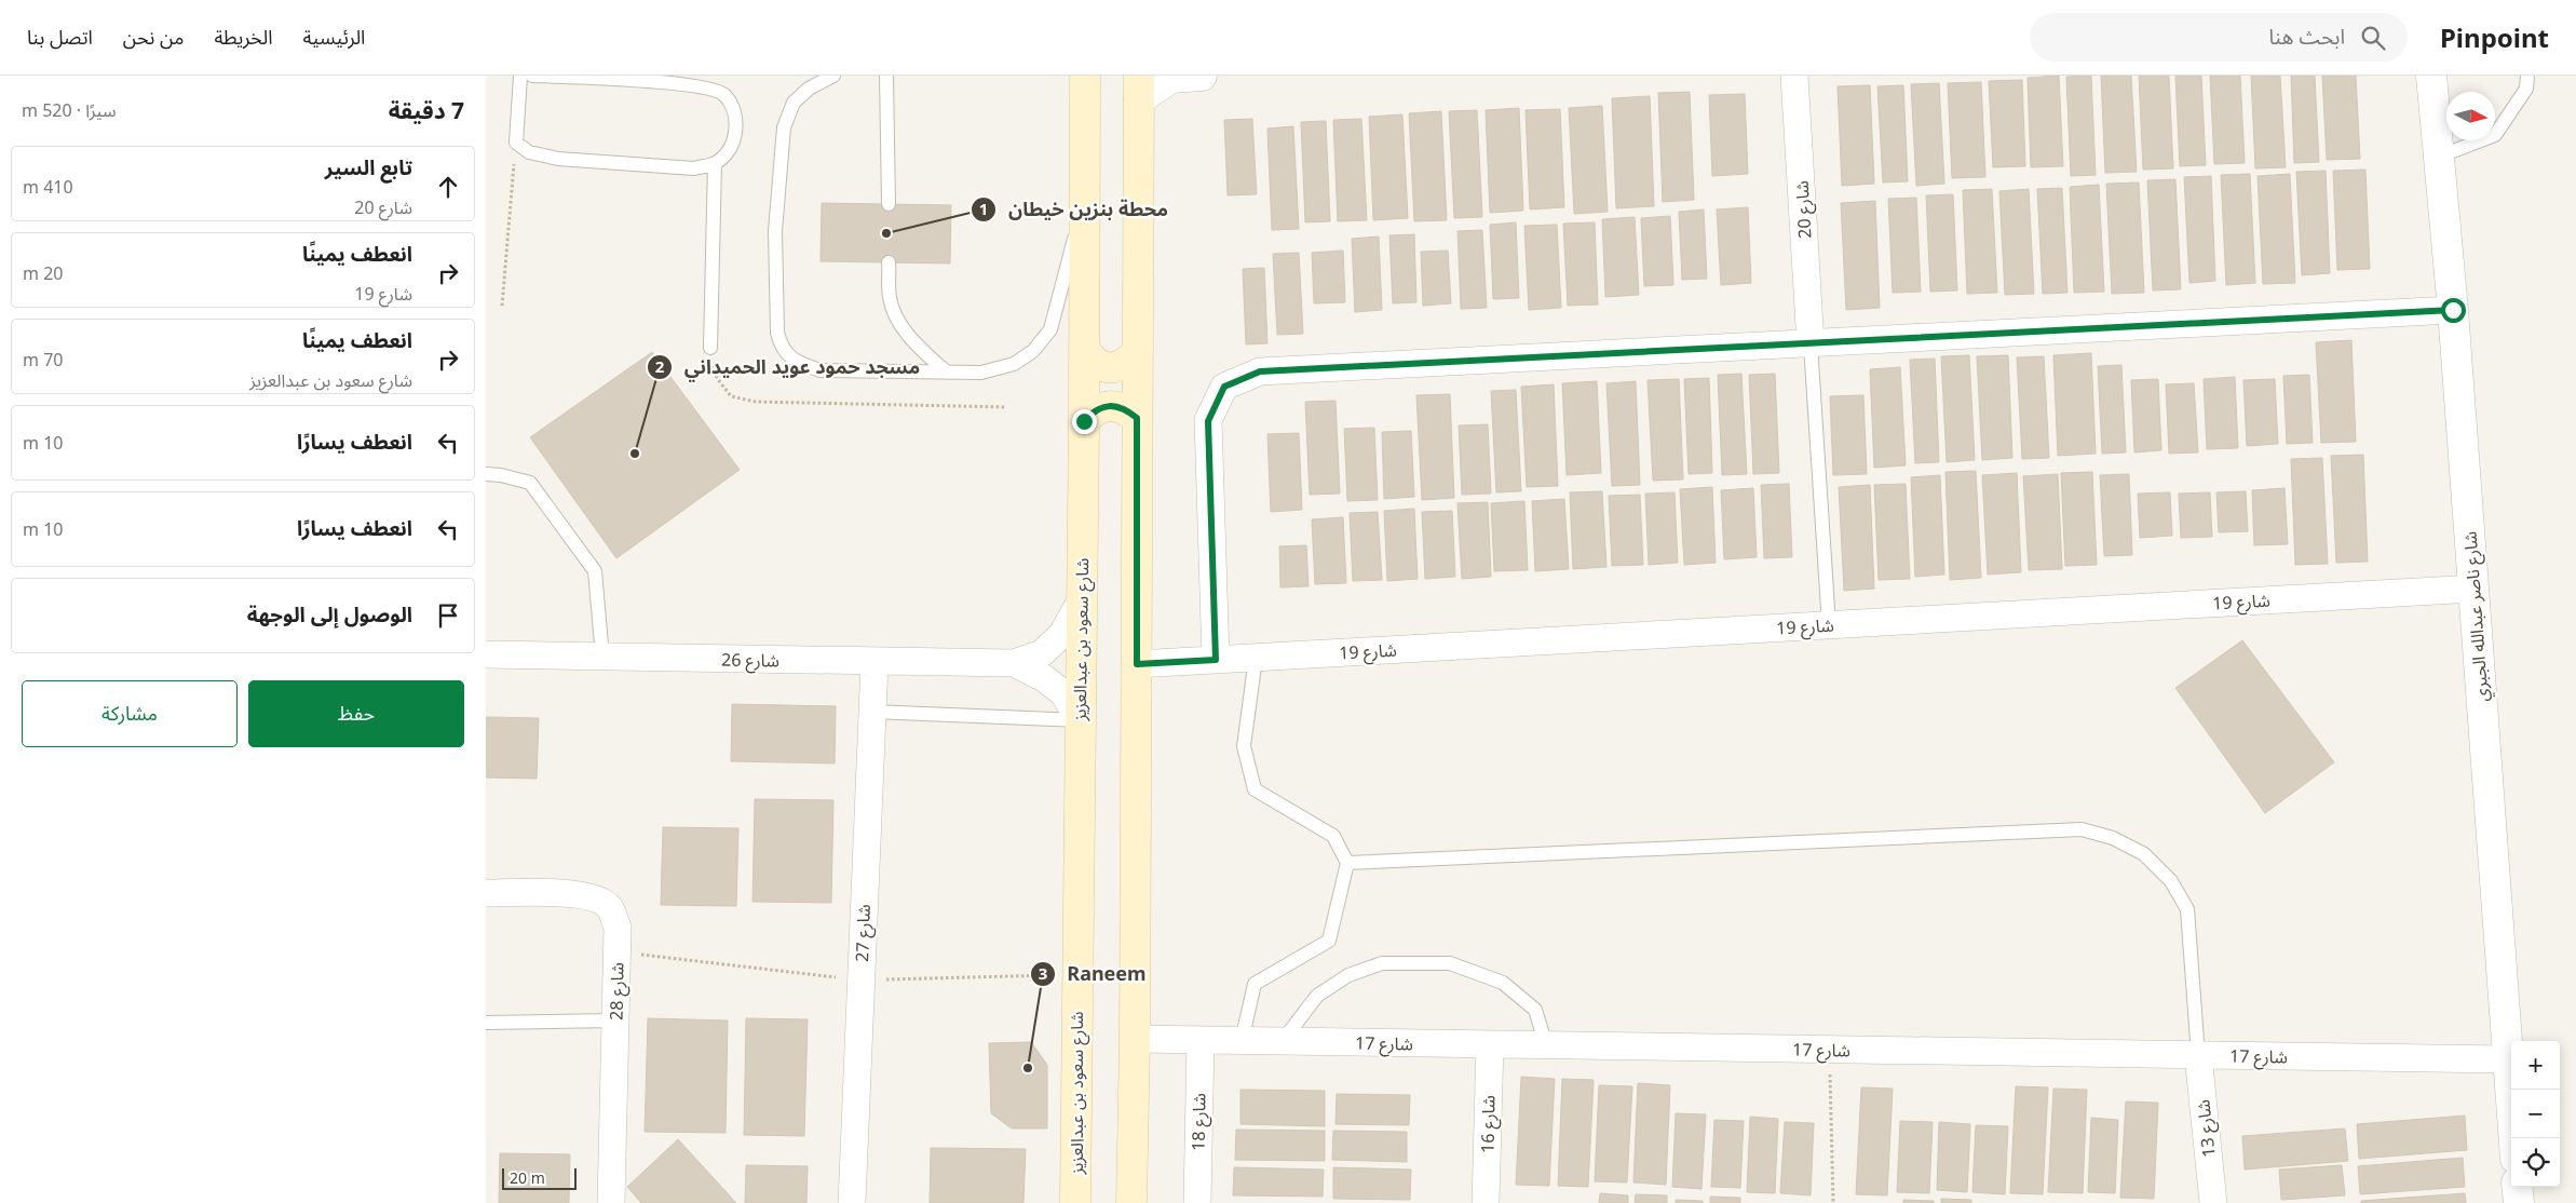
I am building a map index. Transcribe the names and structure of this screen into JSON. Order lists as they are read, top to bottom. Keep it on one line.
{"streets":{"main road":["شارع سعود بن عبدالعزيز"],"street":["شارع 20","شارع 19","شارع ناصر عبدالله الجبري","شارع 26","شارع 27","شارع 28","شارع 17","شارع 18","شارع 16","شارع 13"]},"crossings":[["شارع 19","شارع ناصر عبدالله الجبري"],["شارع ناصر عبدالله الجبري","شارع 17"],["شارع سعود بن عبدالعزيز","شارع 26"],["شارع 26","شارع 27"],["شارع 17","شارع 18"],["شارع 17","شارع 16"],["شارع 17","شارع 13"]],"places":["محطة بنزين خيطان","مسجد حمود عويد الحميداني","Raneem"],"scale_bar":"20 m","north":"right","page":{"header":"Pinpoint","search":"ابحث هنا","nav":["الرئيسية","الخريطة","من نحن","اتصل بنا"],"heading":["7 دقيقة","سيرًا · 520 m"],"list":[["تابع السير","شارع 20","410 m"],["انعطف يمينًا","شارع 19","20 m"],["انعطف يمينًا","شارع سعود بن عبدالعزيز","70 m"],["انعطف يسارًا","10 m"],["انعطف يسارًا","10 m"],"الوصول إلى الوجهة"],"buttons":["حفظ","مشاركة"],"map_buttons":["+","−"],"scale":"20 m"}}
